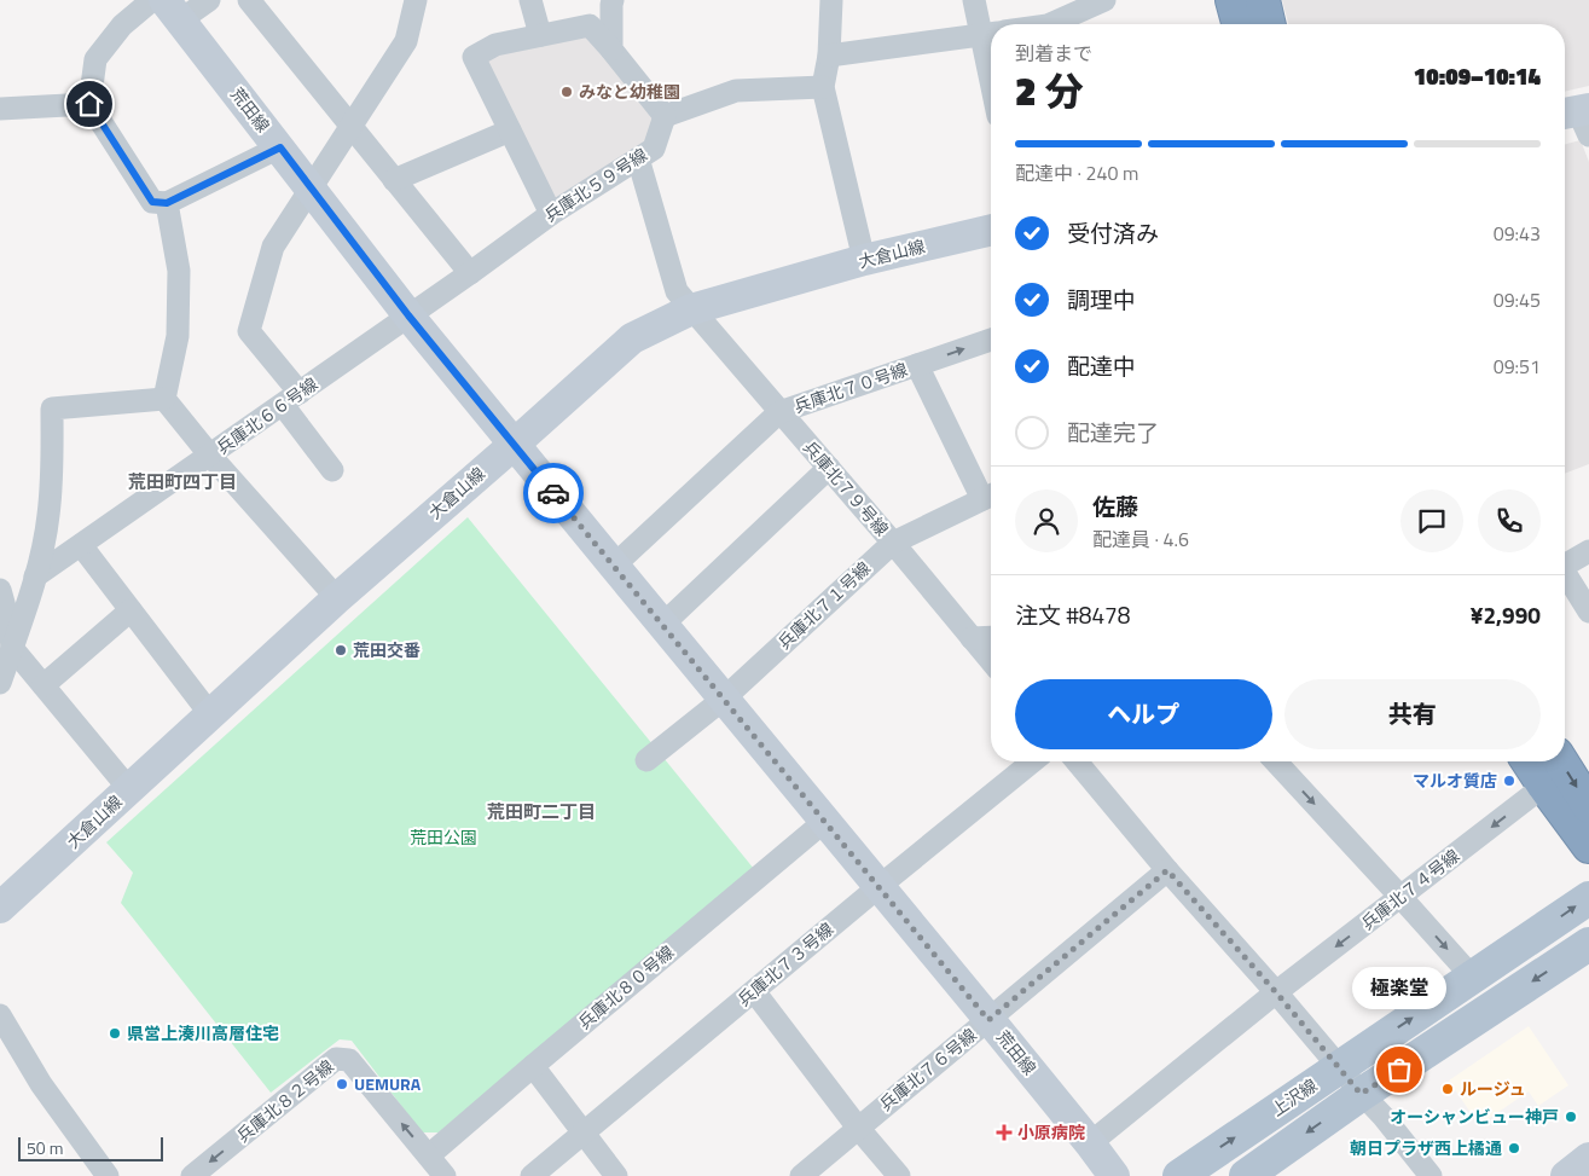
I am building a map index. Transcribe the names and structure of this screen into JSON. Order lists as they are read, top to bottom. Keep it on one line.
{"streets":{"main road":["上沢線"],"street":["荒田線","兵庫北５９号線","大倉山線","兵庫北７０号線","兵庫北６６号線","兵庫北７９号線","兵庫北７１号線","兵庫北７４号線","兵庫北７３号線","兵庫北８０号線","兵庫北７６号線","兵庫北８２号線"]},"crossings":[["荒田線","兵庫北５９号線"],["荒田線","大倉山線"],["荒田線","兵庫北７０号線"],["荒田線","兵庫北６６号線"],["荒田線","兵庫北７１号線"],["荒田線","兵庫北７４号線"],["荒田線","兵庫北７３号線"],["荒田線","兵庫北８０号線"],["荒田線","兵庫北７６号線"],["兵庫北５９号線","兵庫北６６号線"],["兵庫北５９号線","兵庫北７９号線"],["大倉山線","兵庫北７９号線"],["兵庫北７０号線","兵庫北７９号線"],["兵庫北７９号線","兵庫北７１号線"],["兵庫北８０号線","兵庫北８２号線"]],"one_way":["兵庫北７４号線"],"districts":["荒田町四丁目","荒田町二丁目"],"parks":["荒田公園"],"places":{"other":["みなと幼稚園","荒田交番","マルオ質店","県営上湊川高層住宅","極楽堂","UEMURA","ルージュ","オーシャンビュー神戸","朝日プラザ西上橘通"],"health":["小原病院"]},"scale_bar":"50 m","page":{"heading":["2 分","到着まで","10:09–10:14"],"panel":["佐藤","配達員 · 4.6","注文 #8478","¥2,990"],"bar":"配達中 · 240 m","list":[["受付済み","09:43"],["調理中","09:45"],["配達中","09:51"],"配達完了"],"buttons":["ヘルプ","共有"],"bubble":"極楽堂","scale":"50 m"}}
